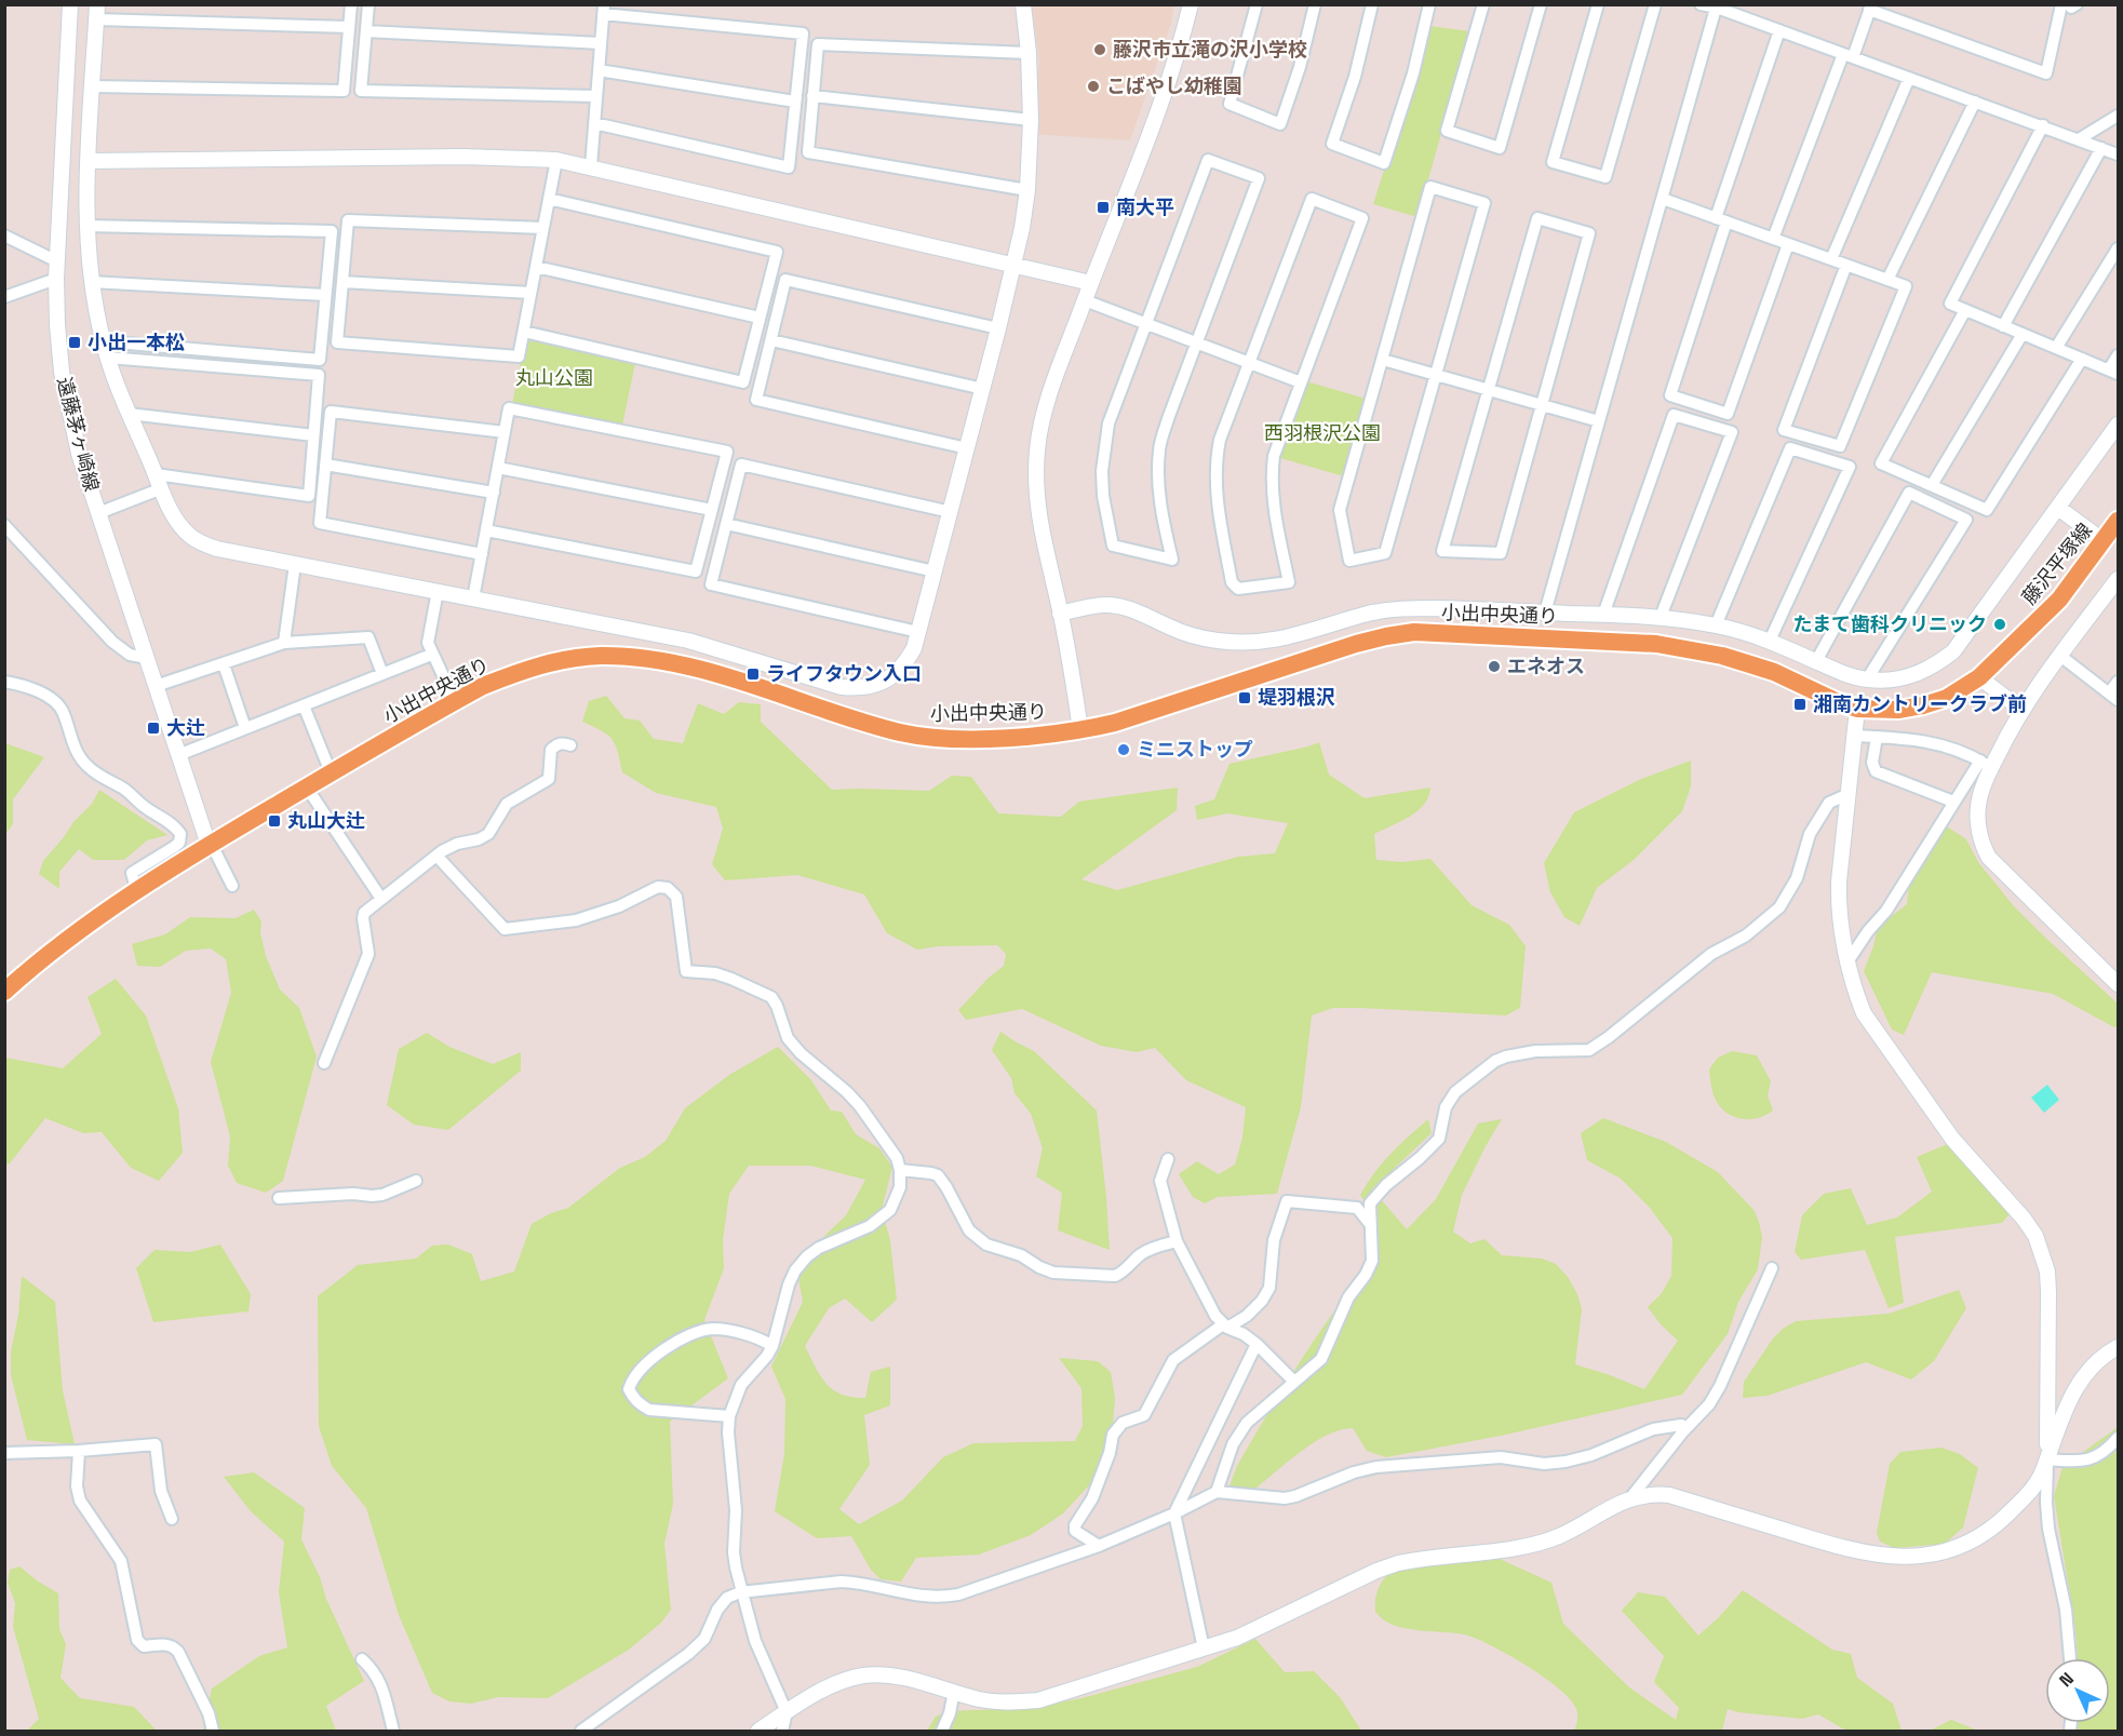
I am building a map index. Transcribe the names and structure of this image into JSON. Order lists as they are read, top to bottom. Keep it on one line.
{"streets":{"main road":["藤沢平塚線","小出中央通り"],"street":["遠藤茅ヶ崎線"]},"crossings":[["遠藤茅ヶ崎線","小出中央通り"],["藤沢平塚線","小出中央通り"]],"parks":["丸山公園","西羽根沢公園"],"places":{"other":["藤沢市立滝の沢小学校","こばやし幼稚園","たまて歯科クリニック","エネオス","ミニストップ"],"transit":["南大平","小出一本松","ライフタウン入口","堤羽根沢","湘南カントリークラブ前","大辻","丸山大辻"]},"north":"top left"}
